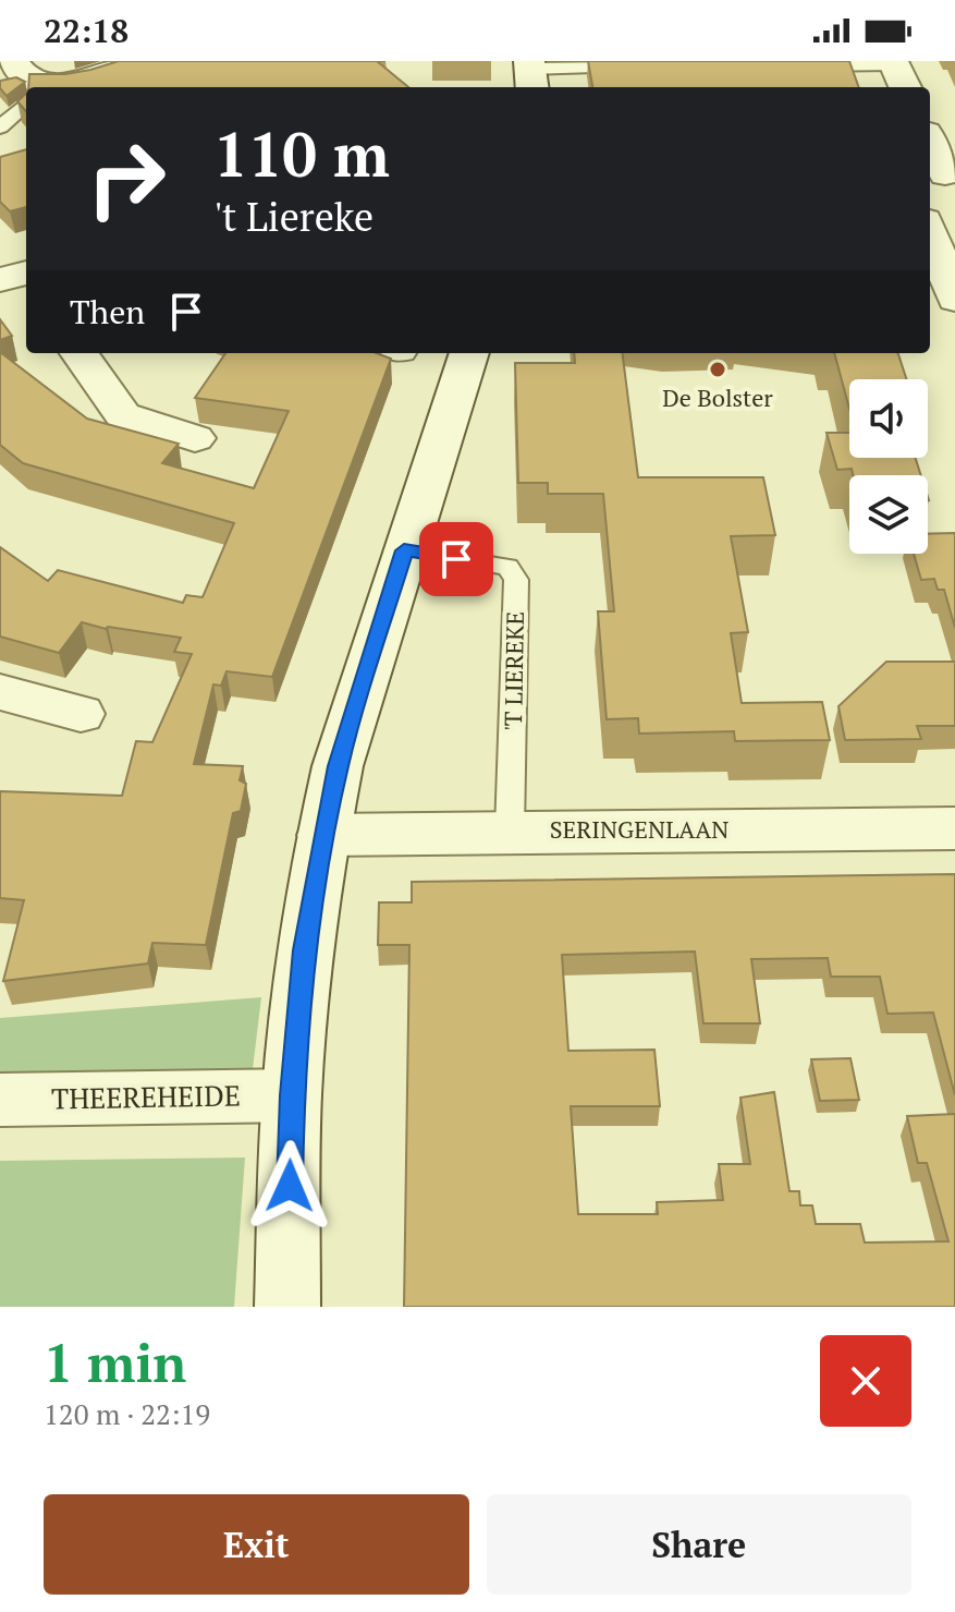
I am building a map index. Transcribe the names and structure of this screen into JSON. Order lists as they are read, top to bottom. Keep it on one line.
{"streets":{"street":["SERINGENLAAN","THEEREHEIDE"],"lane":["'T LIEREKE"]},"crossings":[["'T LIEREKE","SERINGENLAAN"]],"places":["De Bolster"],"page":{"status":"22:18","turn":["110 m","'t Liereke"],"then":"Then","heading":["1 min","120 m · 22:19"],"buttons":["Exit","Share"]}}
